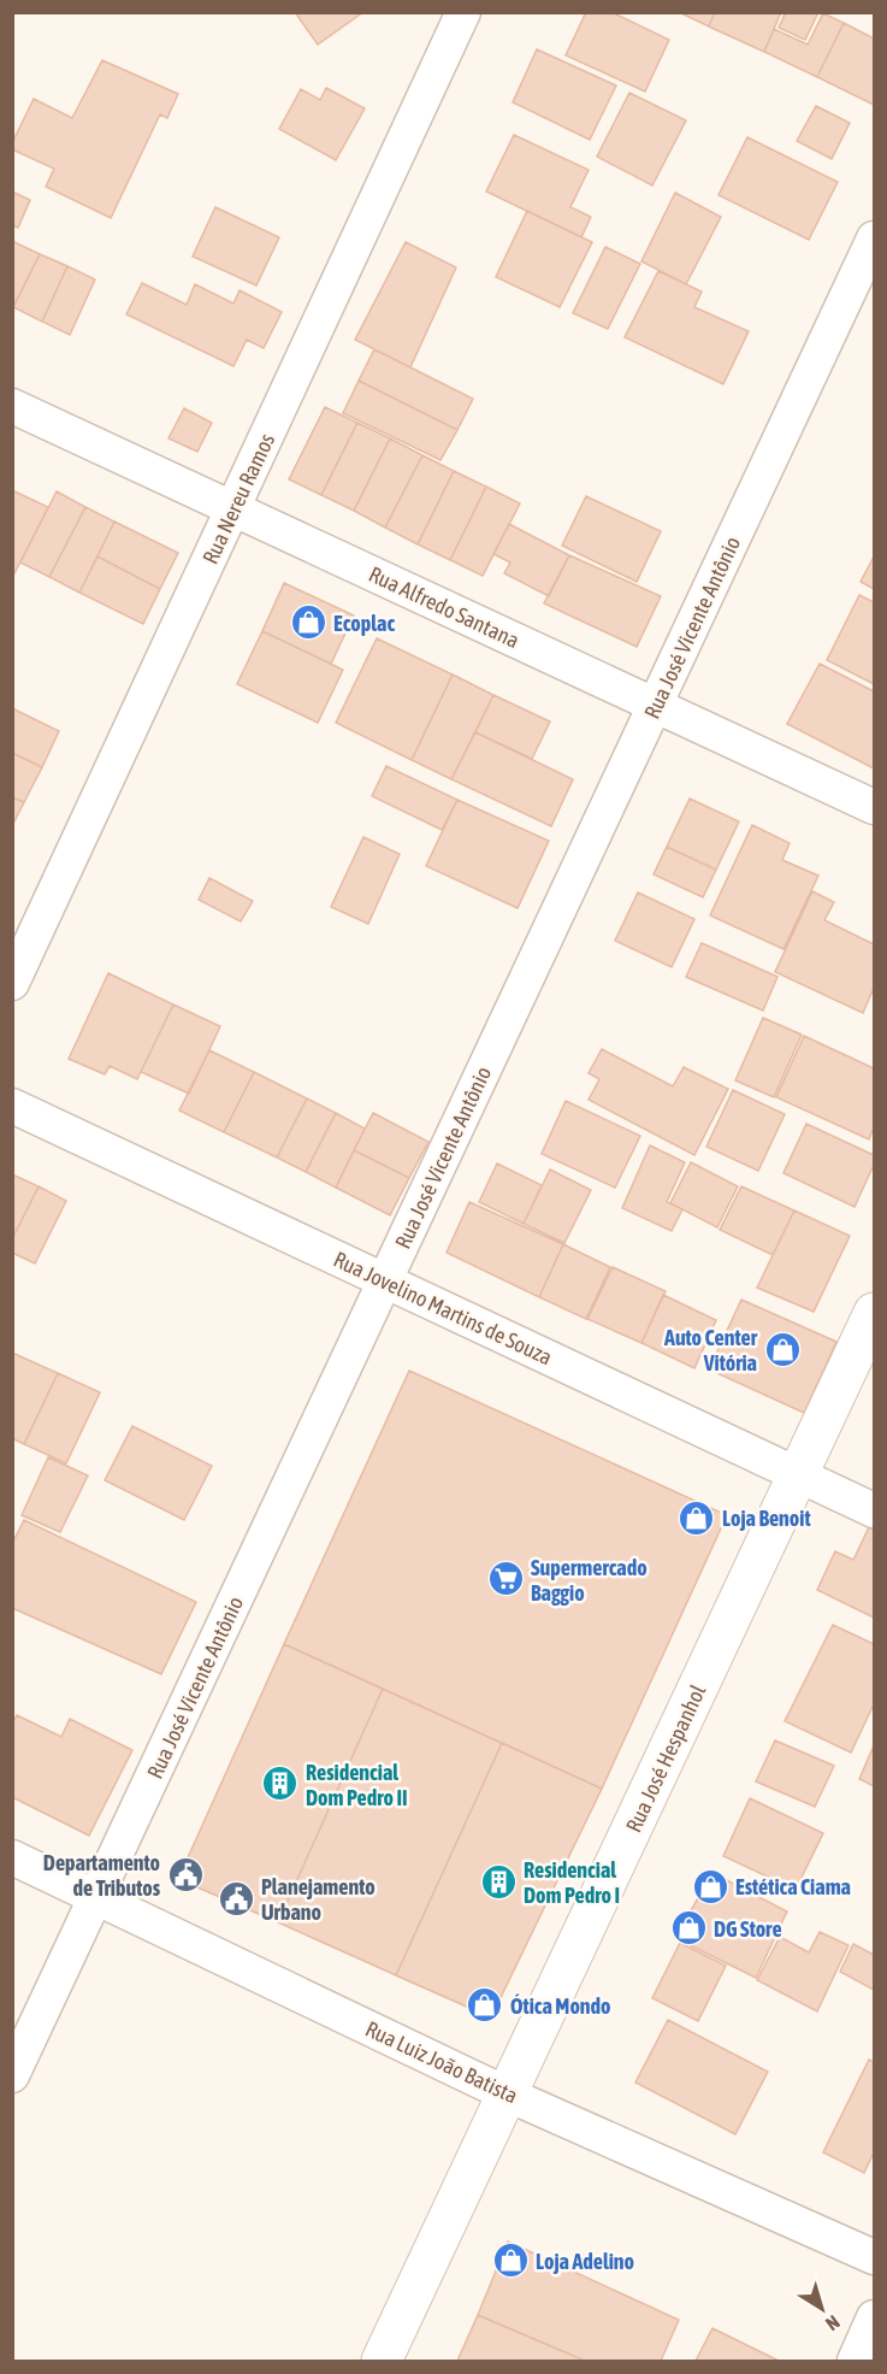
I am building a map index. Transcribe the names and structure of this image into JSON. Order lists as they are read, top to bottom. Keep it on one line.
{"streets":{"main road":["Rua José Hespanhol"],"street":["Rua Nereu Ramos","Rua Alfredo Santana","Rua José Vicente Antônio","Rua Jovelino Martins de Souza","Rua Luiz João Batista"]},"crossings":[["Rua Nereu Ramos","Rua Alfredo Santana"],["Rua Alfredo Santana","Rua José Vicente Antônio"],["Rua José Vicente Antônio","Rua Jovelino Martins de Souza"],["Rua José Vicente Antônio","Rua Luiz João Batista"],["Rua Jovelino Martins de Souza","Rua José Hespanhol"],["Rua José Hespanhol","Rua Luiz João Batista"]],"places":{"shop":["Ecoplac","Auto Center Vitória","Loja Benoit","Estética Ciama","DG Store","Ótica Mondo","Loja Adelino"],"supermarket":["Supermercado Baggio"],"building":["Residencial Dom Pedro II","Residencial Dom Pedro I"],"public building":["Departamento de Tributos","Planejamento Urbano"]},"north":"bottom right"}
